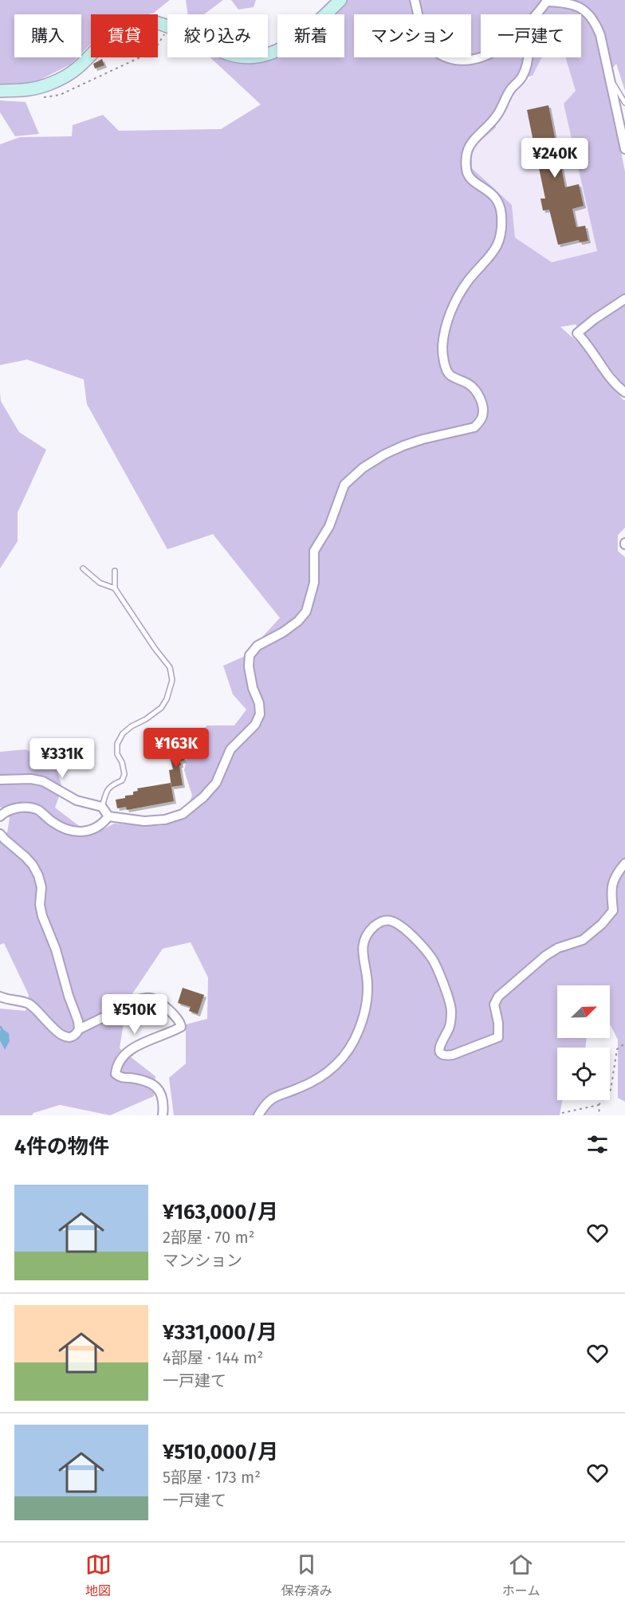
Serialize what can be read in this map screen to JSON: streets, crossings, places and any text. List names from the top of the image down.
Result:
{
  "north": "top right",
  "page": {
    "chip": [
      "購入",
      "賃貸",
      "絞り込み",
      "新着",
      "マンション",
      "一戸建て"
    ],
    "price": [
      "¥240K",
      "¥163K",
      "¥331K",
      "¥510K"
    ],
    "heading": "4件の物件",
    "list": [
      {
        "name": "¥163,000/月",
        "note": "2部屋 · 70 m² · マンション"
      },
      {
        "name": "¥331,000/月",
        "note": "4部屋 · 144 m² · 一戸建て"
      },
      {
        "name": "¥510,000/月",
        "note": "5部屋 · 173 m² · 一戸建て"
      }
    ],
    "tabs": ["地図", "保存済み", "ホーム"]
  }
}
